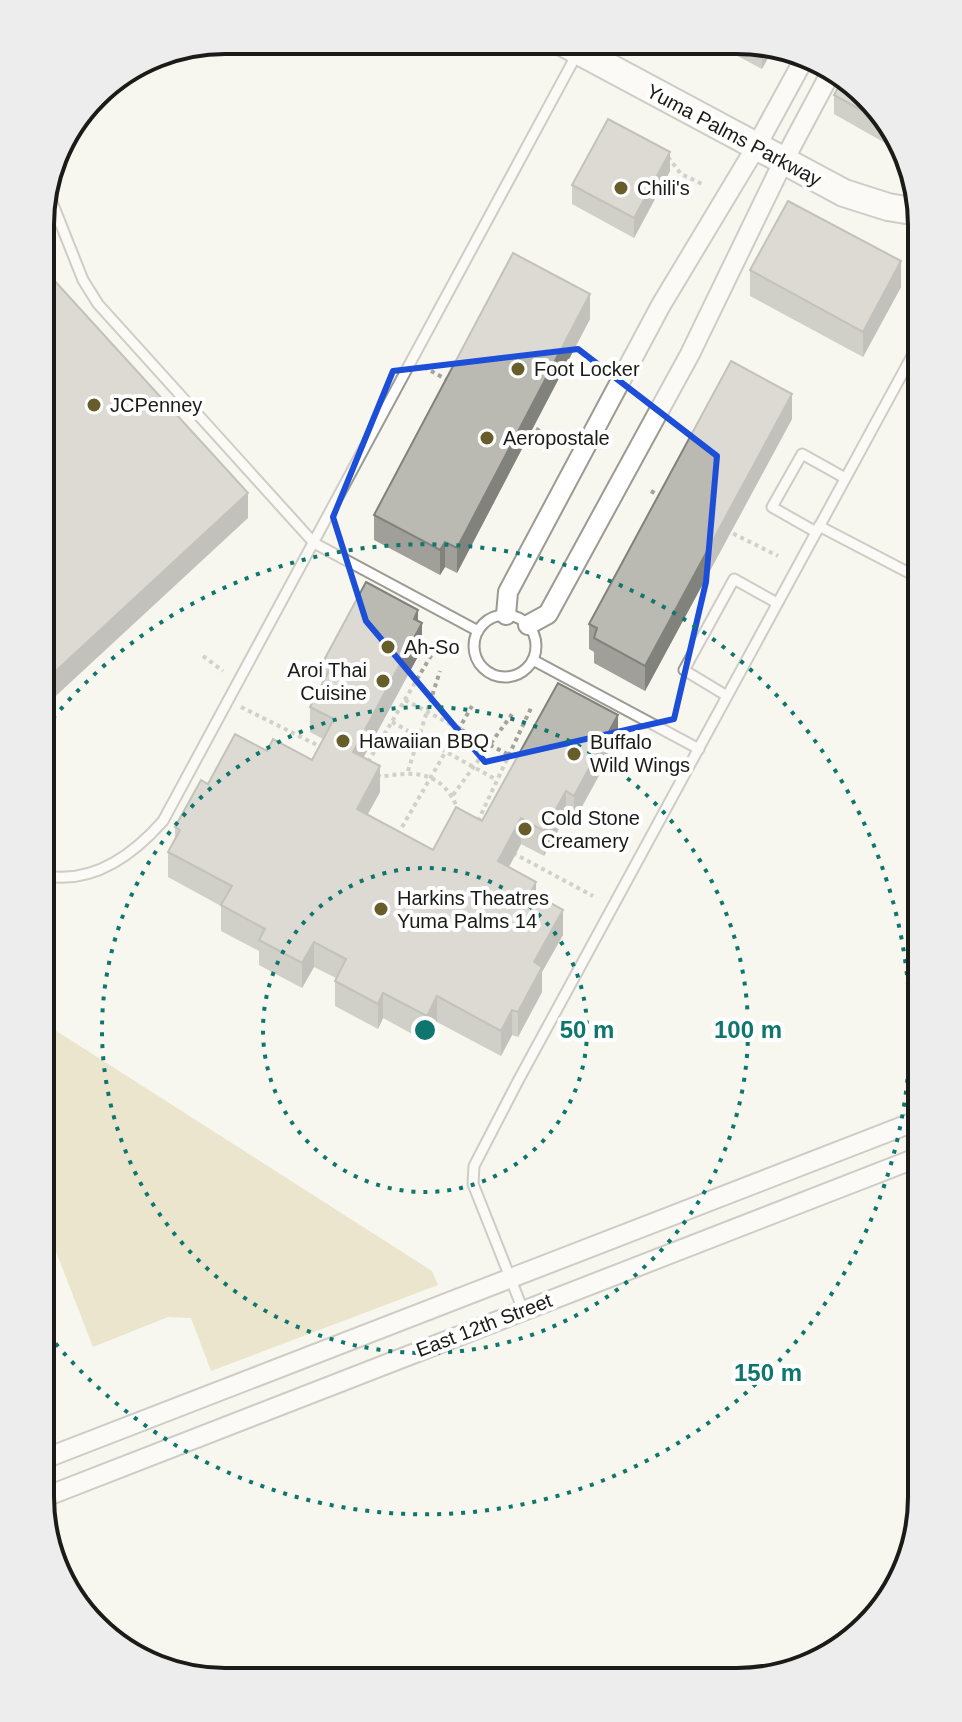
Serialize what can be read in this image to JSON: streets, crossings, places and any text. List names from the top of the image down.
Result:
{
  "streets": {
    "street": ["Yuma Palms Parkway", "East 12th Street"]
  },
  "places": [
    "Chili's",
    "Foot Locker",
    "JCPenney",
    "Aeropostale",
    "Ah-So",
    "Aroi Thai Cuisine",
    "Hawaiian BBQ",
    "Buffalo Wild Wings",
    "Cold Stone Creamery",
    "Harkins Theatres Yuma Palms 14"
  ],
  "rings": ["50 m", "100 m", "150 m"]
}
